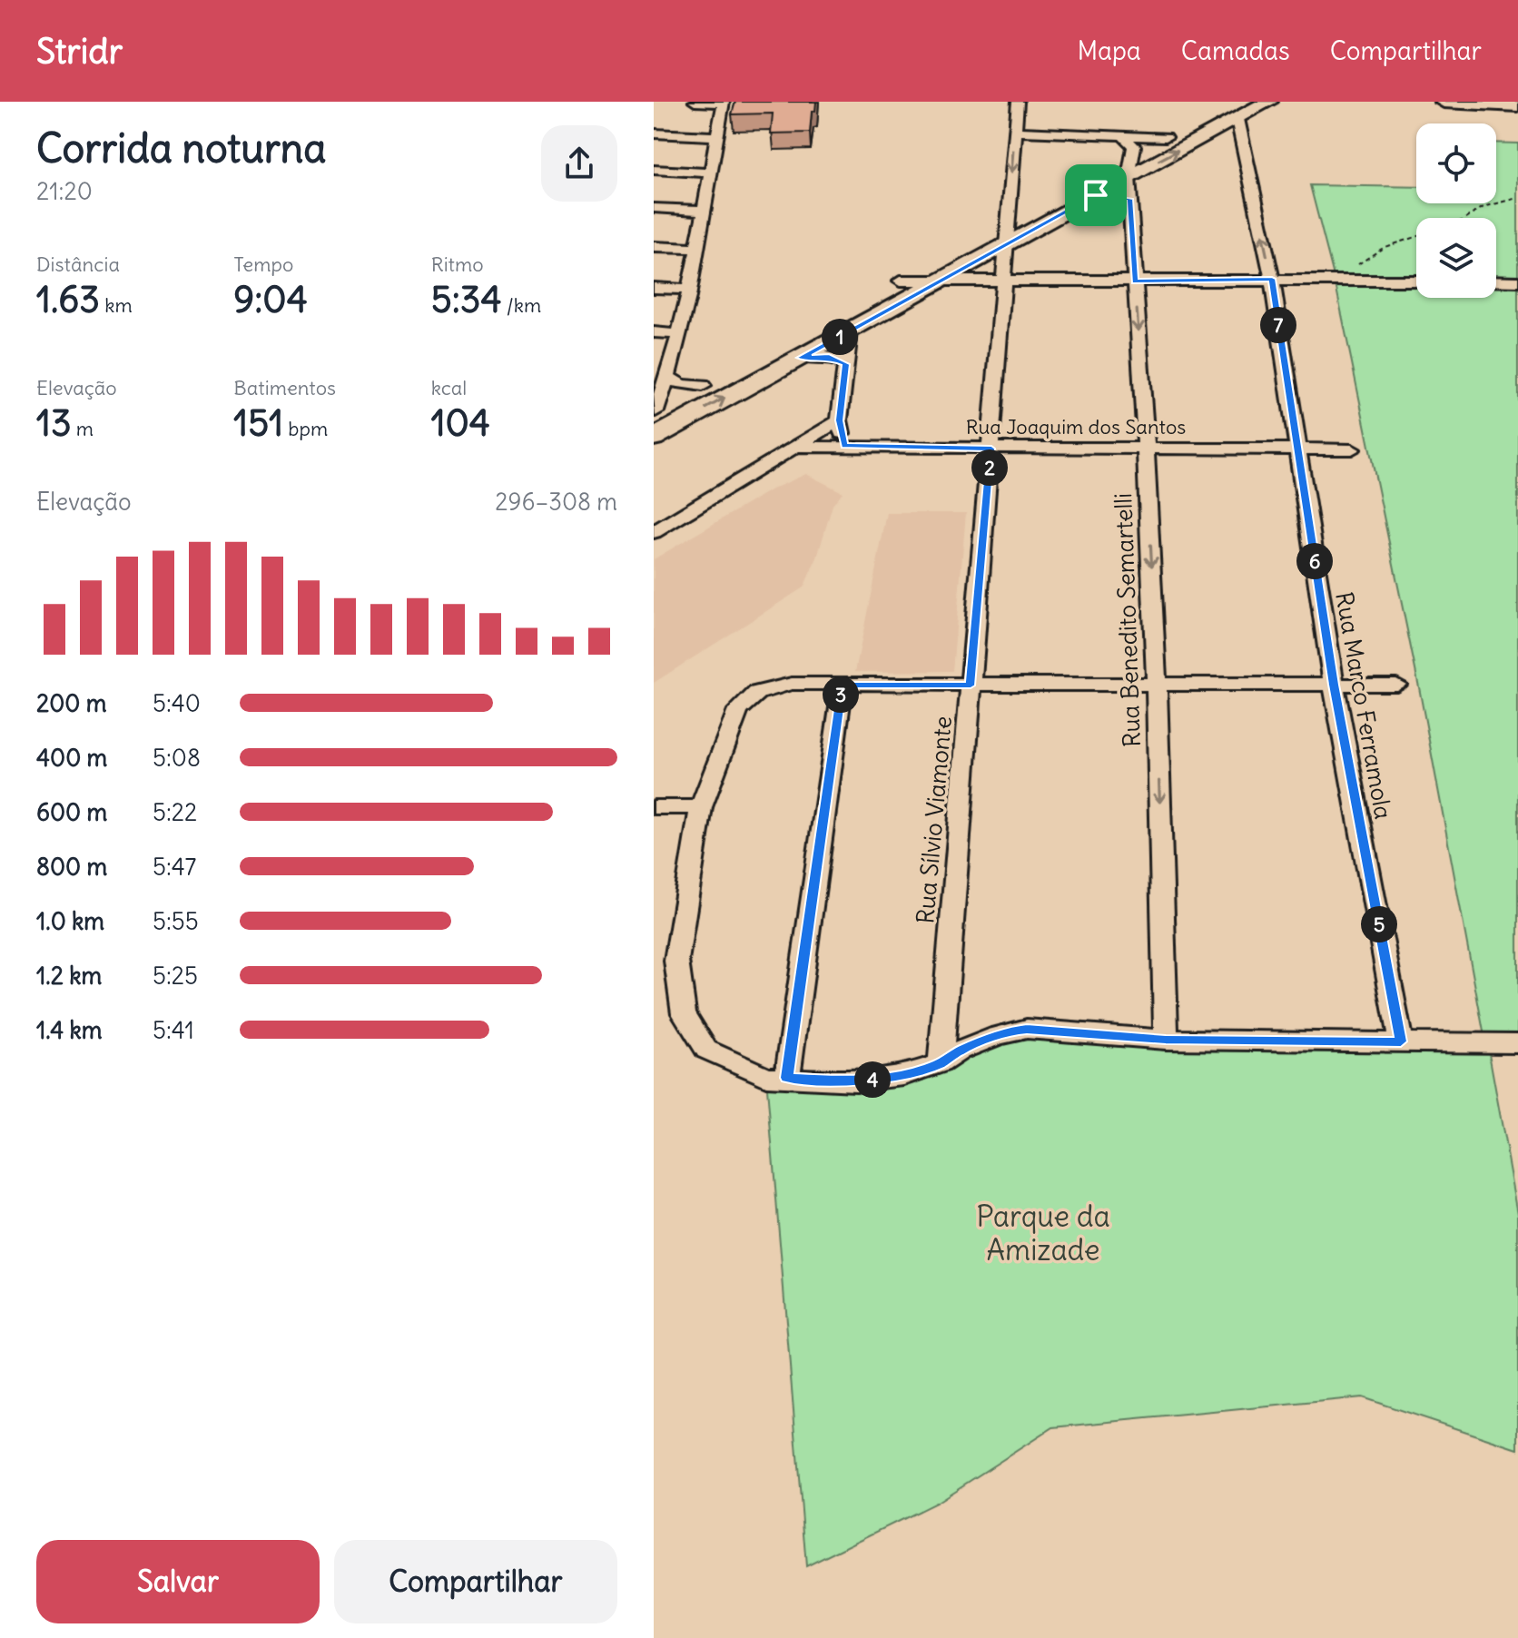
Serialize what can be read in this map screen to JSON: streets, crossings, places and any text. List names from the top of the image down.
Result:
{
  "streets": {
    "street": [
      "Rua Joaquim dos Santos",
      "Rua Benedito Semartelli",
      "Rua Marco Ferramola",
      "Rua Sílvio Viamonte"
    ]
  },
  "crossings": [
    ["Rua Joaquim dos Santos", "Rua Benedito Semartelli"],
    ["Rua Joaquim dos Santos", "Rua Marco Ferramola"],
    ["Rua Joaquim dos Santos", "Rua Sílvio Viamonte"]
  ],
  "one_way": ["Rua Benedito Semartelli"],
  "parks": ["Parque da Amizade"],
  "page": {
    "header": "Stridr",
    "nav": ["Mapa", "Camadas", "Compartilhar"],
    "heading": ["Corrida noturna", "21:20"],
    "stats": [
      ["Distância", "1.63 km"],
      ["Tempo", "9:04"],
      ["Ritmo", "5:34 /km"],
      ["Elevação", "13 m"],
      ["Batimentos", "151 bpm"],
      ["kcal", "104"]
    ],
    "pins": [
      "7",
      "1",
      "2",
      "6",
      "3",
      "5",
      "4"
    ],
    "chart": ["Elevação", "296–308 m"],
    "list": [
      {
        "name": "200 m",
        "note": "5:40"
      },
      {
        "name": "400 m",
        "note": "5:08"
      },
      {
        "name": "600 m",
        "note": "5:22"
      },
      {
        "name": "800 m",
        "note": "5:47"
      },
      {
        "name": "1.0 km",
        "note": "5:55"
      },
      {
        "name": "1.2 km",
        "note": "5:25"
      },
      {
        "name": "1.4 km",
        "note": "5:41"
      }
    ],
    "buttons": ["Salvar", "Compartilhar"]
  }
}
